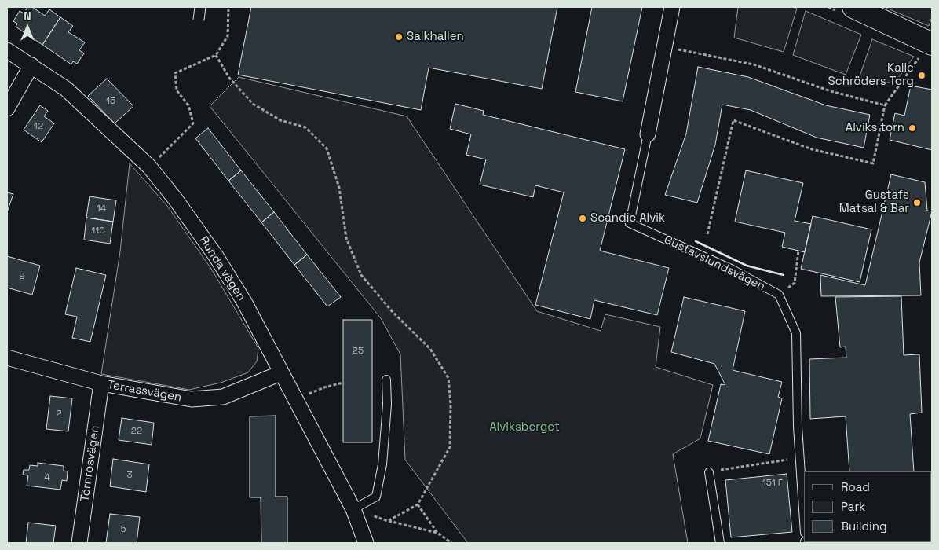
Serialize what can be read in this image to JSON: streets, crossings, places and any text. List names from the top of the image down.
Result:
{
  "streets": {
    "street": [
      "Gustavslundsvägen",
      "Runda vägen",
      "Terrassvägen",
      "Törnrosvägen"
    ]
  },
  "crossings": [
    ["Runda vägen", "Terrassvägen"],
    ["Terrassvägen", "Törnrosvägen"]
  ],
  "parks": ["Alviksberget"],
  "places": [
    "Salkhallen",
    "Kalle Schröders Torg",
    "Alviks torn",
    "Gustafs Matsal & Bar",
    "Scandic Alvik"
  ],
  "house_numbers": [
    "15",
    "12",
    "14",
    "11C",
    "9",
    "25",
    "2",
    "22",
    "3",
    "4",
    "151 F",
    "5"
  ],
  "legend": ["Road", "Park", "Building"],
  "north": "top"
}
